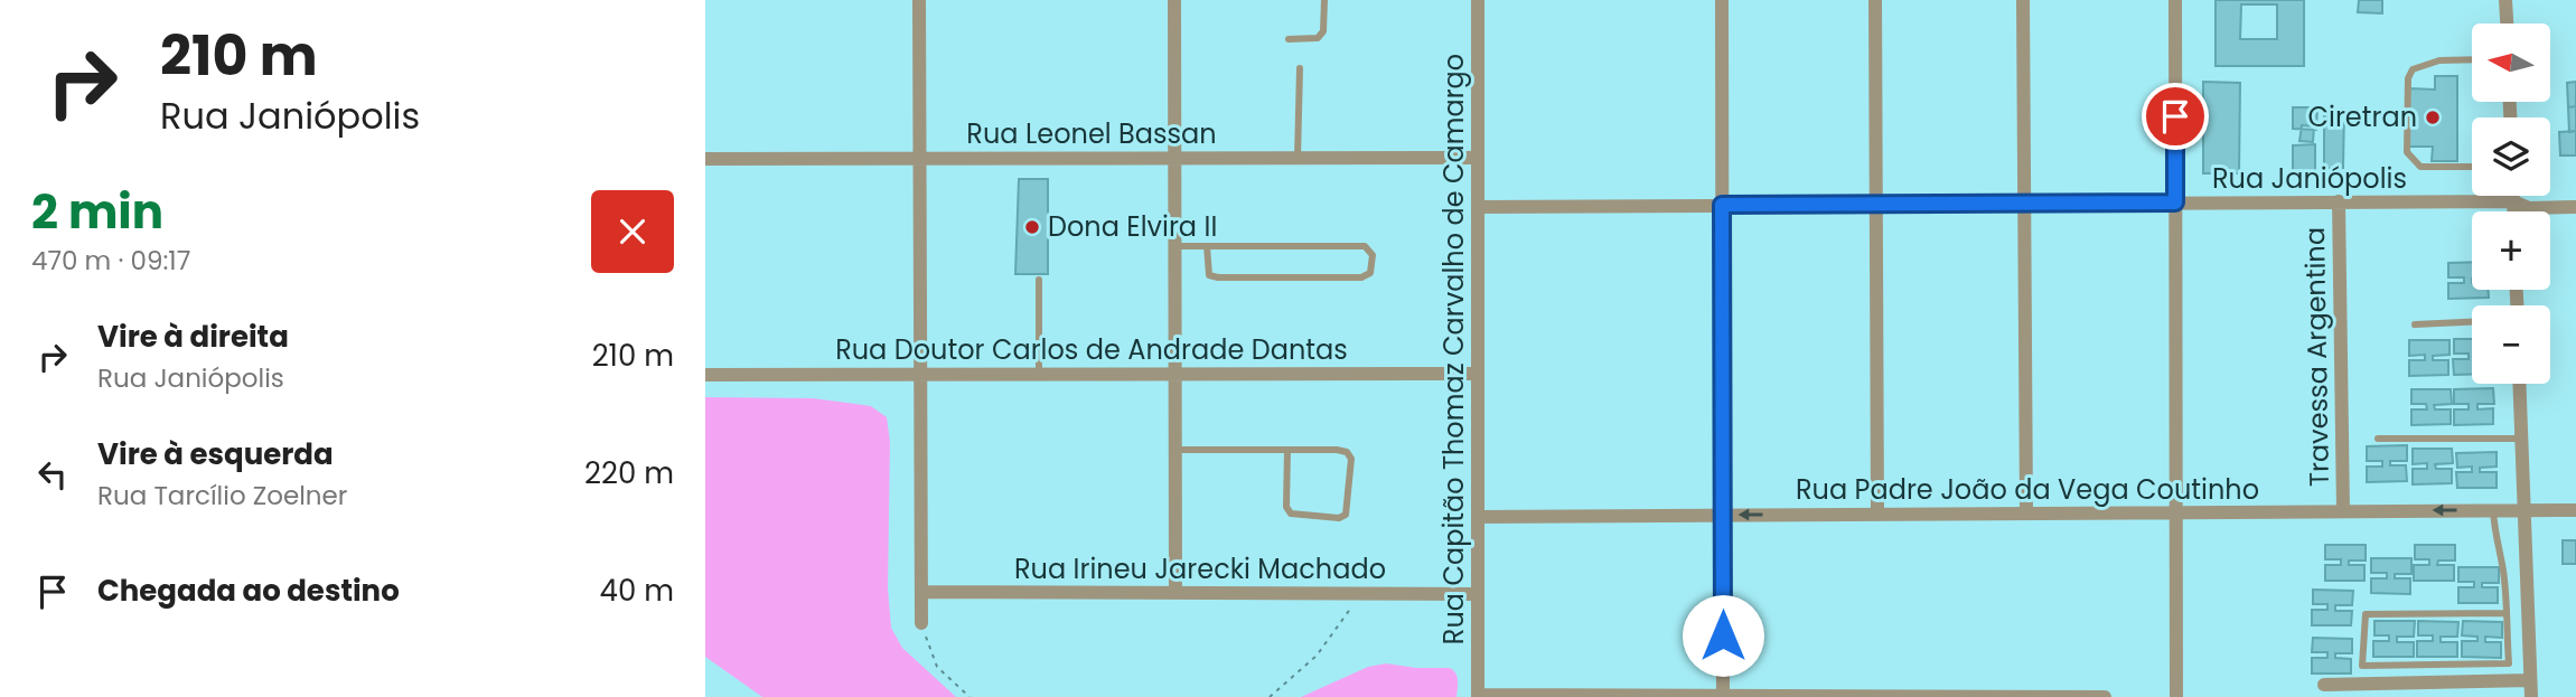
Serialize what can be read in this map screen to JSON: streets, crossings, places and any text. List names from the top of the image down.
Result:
{
  "streets": {
    "street": [
      "Rua Leonel Bassan",
      "Rua Janiópolis",
      "Rua Capitão Thomaz Carvalho de Camargo",
      "Rua Doutor Carlos de Andrade Dantas",
      "Travessa Argentina",
      "Rua Padre João da Vega Coutinho",
      "Rua Irineu Jarecki Machado"
    ]
  },
  "crossings": [
    ["Rua Leonel Bassan", "Rua Capitão Thomaz Carvalho de Camargo"],
    ["Rua Janiópolis", "Rua Capitão Thomaz Carvalho de Camargo"],
    ["Rua Janiópolis", "Travessa Argentina"],
    ["Rua Capitão Thomaz Carvalho de Camargo", "Rua Doutor Carlos de Andrade Dantas"],
    ["Rua Capitão Thomaz Carvalho de Camargo", "Rua Padre João da Vega Coutinho"],
    ["Rua Capitão Thomaz Carvalho de Camargo", "Rua Irineu Jarecki Machado"],
    ["Travessa Argentina", "Rua Padre João da Vega Coutinho"]
  ],
  "places": ["Ciretran", "Dona Elvira II"],
  "north": "left",
  "page": {
    "turn": ["210 m", "Rua Janiópolis"],
    "map_buttons": ["+", "−"],
    "heading": ["2 min", "470 m · 09:17"],
    "list": [
      {
        "name": "Vire à direita",
        "note": "Rua Janiópolis",
        "value": "210 m"
      },
      {
        "name": "Vire à esquerda",
        "note": "Rua Tarcílio Zoelner",
        "value": "220 m"
      },
      {
        "name": "Chegada ao destino",
        "value": "40 m"
      }
    ]
  }
}
